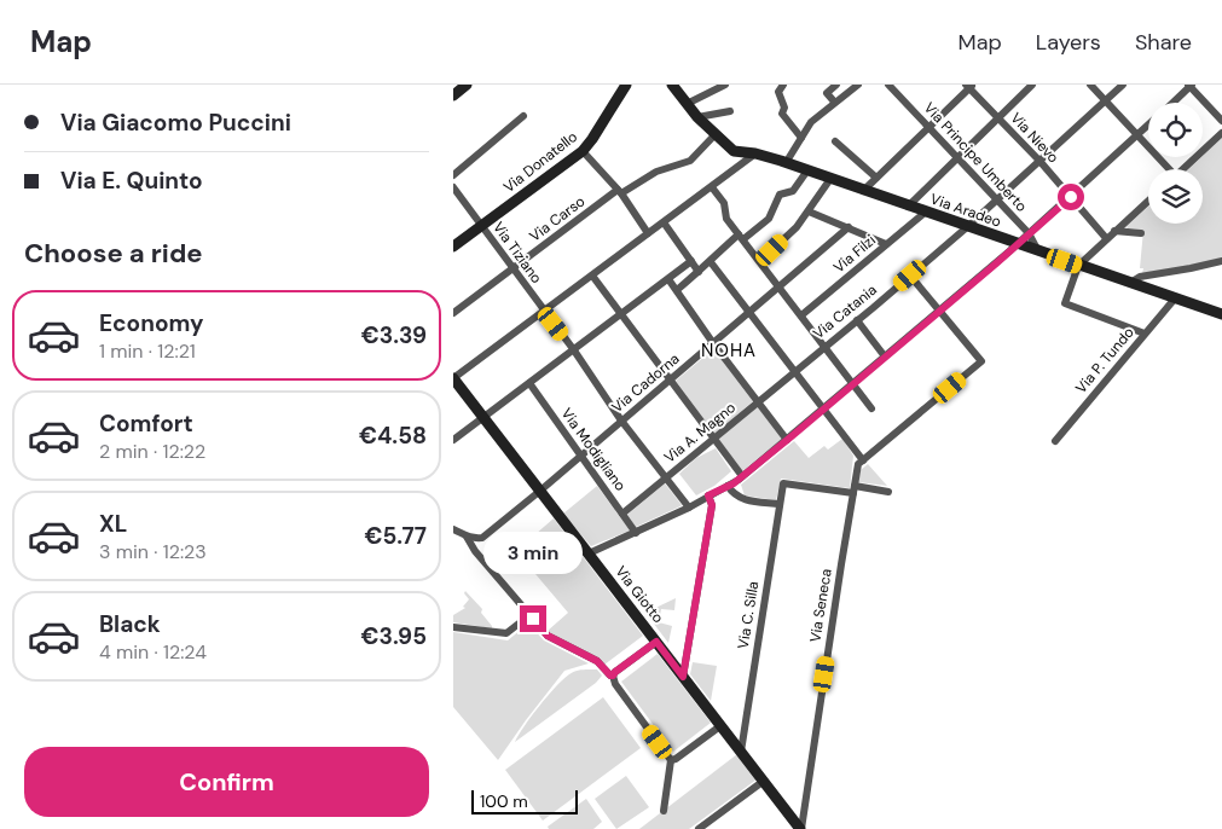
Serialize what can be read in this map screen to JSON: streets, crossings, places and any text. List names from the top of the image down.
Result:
{
  "streets": {
    "street": [
      "Via Nievo",
      "Via Principe Umberto",
      "Via Donatello",
      "Via Aradeo",
      "Via Carso",
      "Via Tiziano",
      "Via Filzi",
      "Via Catania",
      "Via P. Tundo",
      "Via Cadorna",
      "Via A. Magno",
      "Via Modigliano",
      "Via Giotto",
      "Via Seneca",
      "Via C. Silla"
    ]
  },
  "crossings": [
    ["Via Nievo", "Via Catania"],
    ["Via Principe Umberto", "Via Aradeo"],
    ["Via Principe Umberto", "Via Catania"],
    ["Via Donatello", "Via Tiziano"],
    ["Via Aradeo", "Via Carso"],
    ["Via Aradeo", "Via Filzi"],
    ["Via Aradeo", "Via Catania"],
    ["Via Aradeo", "Via P. Tundo"],
    ["Via Carso", "Via Tiziano"],
    ["Via Tiziano", "Via Cadorna"],
    ["Via Tiziano", "Via A. Magno"],
    ["Via Catania", "Via A. Magno"],
    ["Via Cadorna", "Via Modigliano"],
    ["Via Cadorna", "Via Giotto"],
    ["Via A. Magno", "Via Modigliano"],
    ["Via Giotto", "Via Seneca"],
    ["Via Giotto", "Via C. Silla"],
    ["Via Seneca", "Via C. Silla"]
  ],
  "districts": ["NOHA"],
  "scale_bar": "100 m",
  "page": {
    "header": "Map",
    "nav": ["Map", "Layers", "Share"],
    "banner": ["Via Giacomo Puccini", "Via E. Quinto"],
    "heading": "Choose a ride",
    "list": [
      {
        "name": "Economy",
        "note": "1 min · 12:21",
        "value": "€3.39"
      },
      {
        "name": "Comfort",
        "note": "2 min · 12:22",
        "value": "€4.58"
      },
      {
        "name": "XL",
        "note": "3 min · 12:23",
        "value": "€5.77"
      },
      {
        "name": "Black",
        "note": "4 min · 12:24",
        "value": "€3.95"
      }
    ],
    "bubble": "3 min",
    "buttons": "Confirm",
    "scale": "100 m"
  }
}
